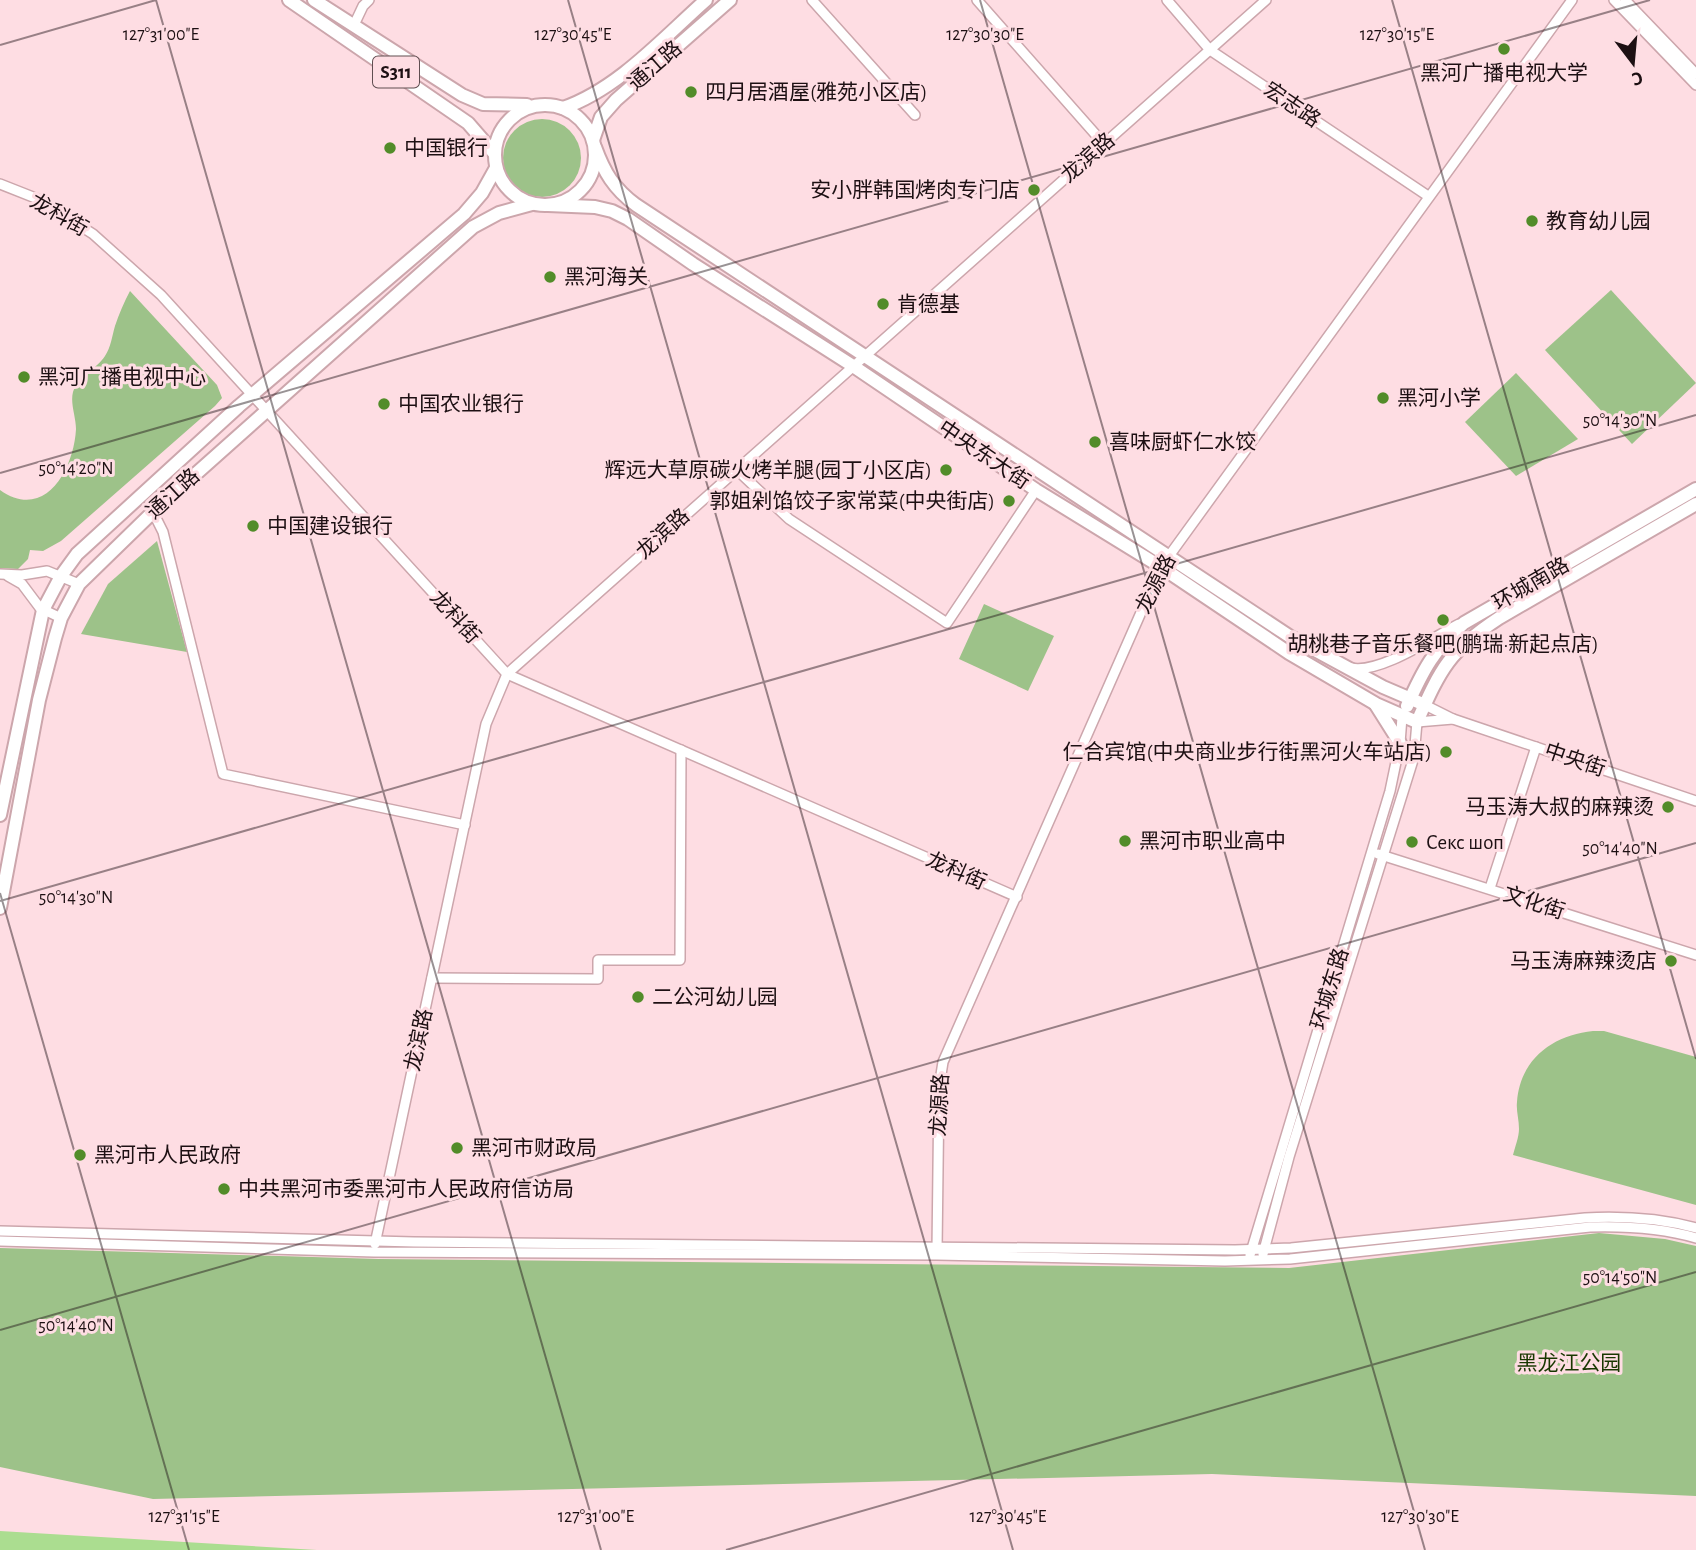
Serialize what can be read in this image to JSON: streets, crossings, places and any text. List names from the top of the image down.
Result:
{
  "streets": {
    "main road": [
      "通江路",
      "S311",
      "中央东大街",
      "环城南路"
    ],
    "street": [
      "宏志路",
      "龙滨路",
      "龙科街",
      "龙源路",
      "中央街",
      "文化街",
      "环城东路"
    ]
  },
  "crossings": [
    ["通江路", "S311"],
    ["通江路", "龙科街"],
    ["通江路", "中央东大街"],
    ["S311", "中央东大街"],
    ["宏志路", "龙滨路"],
    ["宏志路", "龙源路"],
    ["龙滨路", "龙科街"],
    ["龙滨路", "中央东大街"],
    ["龙科街", "龙源路"],
    ["中央东大街", "龙源路"],
    ["中央东大街", "环城南路"],
    ["中央东大街", "中央街"],
    ["中央东大街", "环城东路"],
    ["环城南路", "中央街"],
    ["环城南路", "环城东路"],
    ["文化街", "环城东路"]
  ],
  "parks": ["黑龙江公园"],
  "places": [
    "黑河广播电视大学",
    "四月居酒屋(雅苑小区店)",
    "中国银行",
    "安小胖韩国烤肉专门店",
    "教育幼儿园",
    "黑河海关",
    "肯德基",
    "黑河广播电视中心",
    "黑河小学",
    "中国农业银行",
    "喜味厨虾仁水饺",
    "辉远大草原碳火烤羊腿(园丁小区店)",
    "郭姐剁馅饺子家常菜(中央街店)",
    "中国建设银行",
    "胡桃巷子音乐餐吧(鹏瑞·新起点店)",
    "仁合宾馆(中央商业步行街黑河火车站店)",
    "马玉涛大叔的麻辣烫",
    "黑河市职业高中",
    "Секс шоп",
    "马玉涛麻辣烫店",
    "二公河幼儿园",
    "黑河市财政局",
    "黑河市人民政府",
    "中共黑河市委黑河市人民政府信访局"
  ],
  "north": "bottom",
  "coordinates": [
    "127°31'00\"E",
    "127°30'45\"E",
    "127°30'30\"E",
    "127°30'15\"E",
    "50°14'30\"N",
    "50°14'20\"N",
    "50°14'40\"N",
    "50°14'50\"N",
    "127°31'15\"E"
  ]
}
